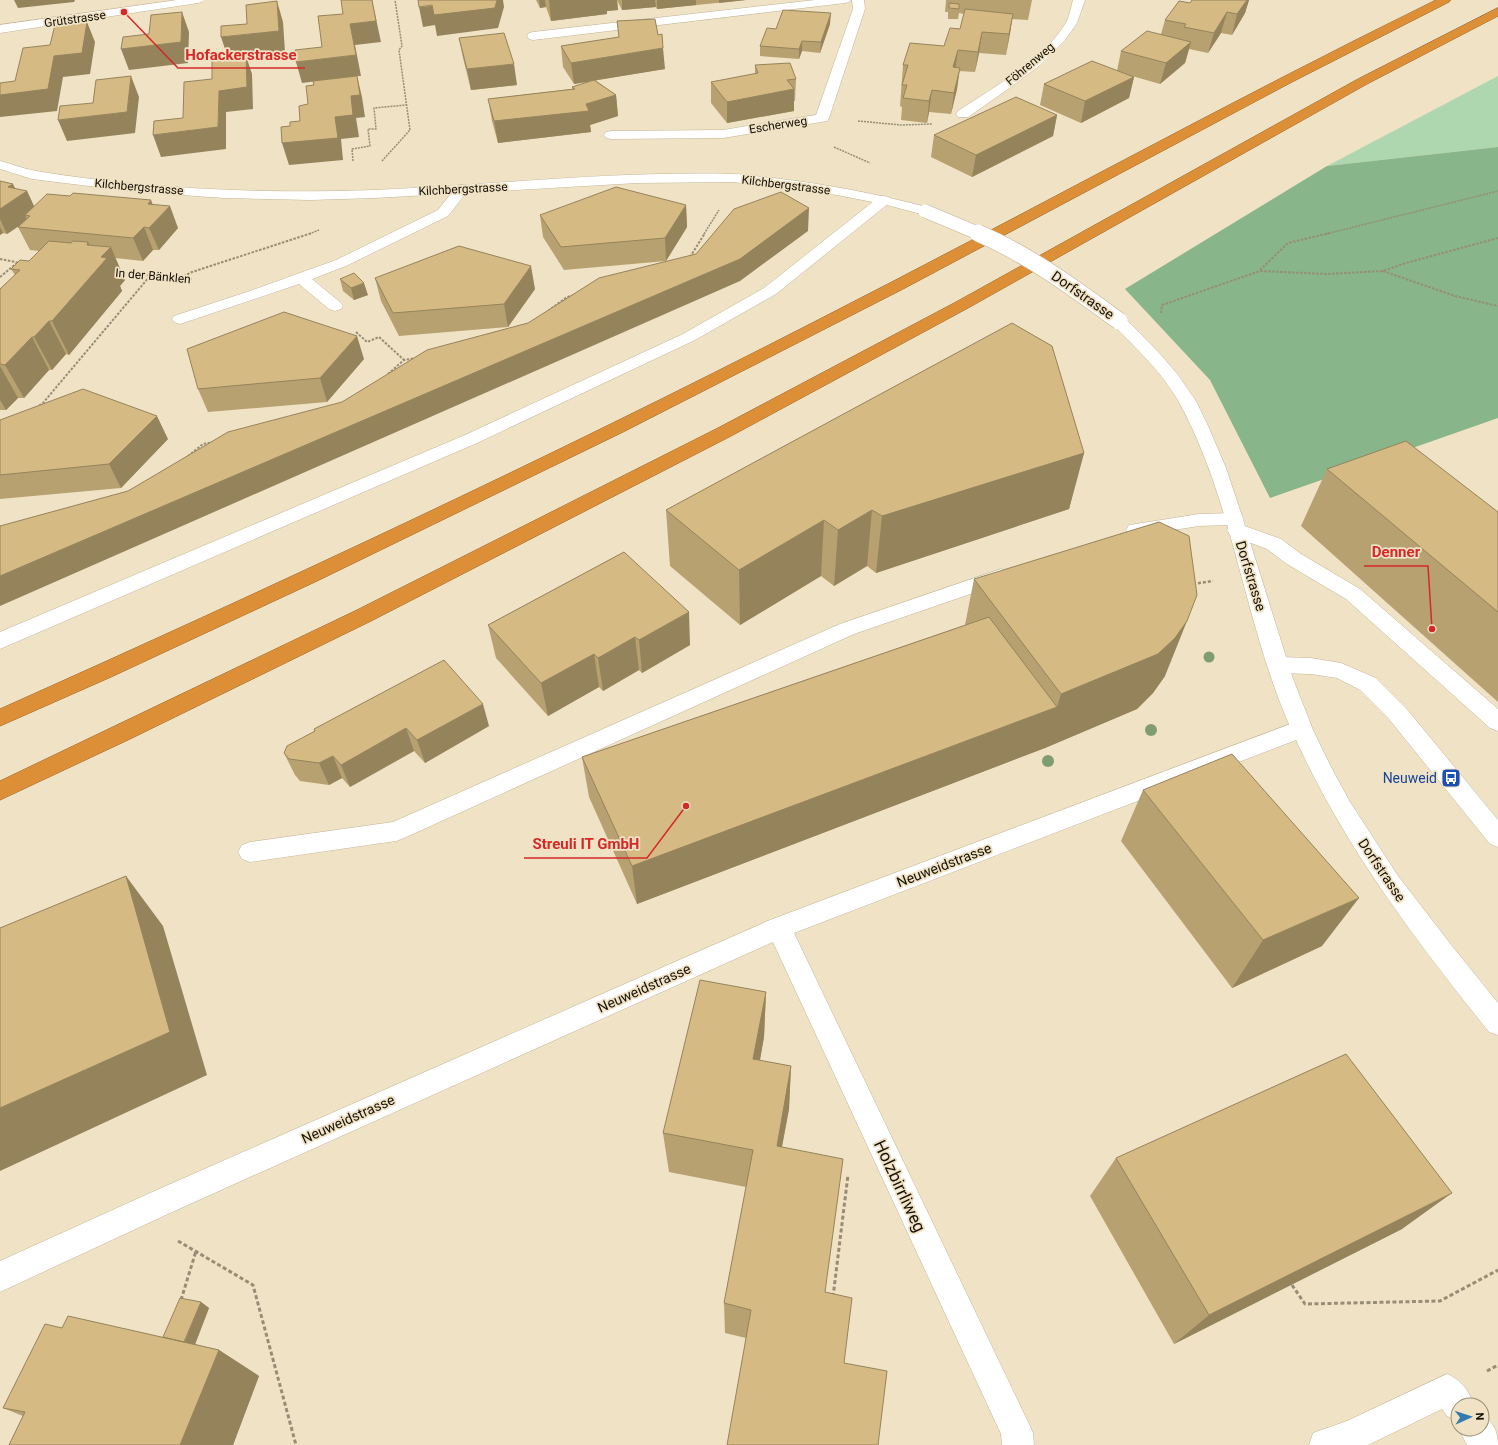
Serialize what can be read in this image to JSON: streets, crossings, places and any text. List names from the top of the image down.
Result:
{
  "streets": {
    "street": [
      "Grütstrasse",
      "Föhrenweg",
      "Escherweg",
      "Kilchbergstrasse",
      "Dorfstrasse",
      "Neuweidstrasse",
      "Holzbirrliweg"
    ],
    "path": ["In der Bänklen"]
  },
  "crossings": [
    ["Kilchbergstrasse", "Dorfstrasse"],
    ["Dorfstrasse", "Neuweidstrasse"],
    ["Neuweidstrasse", "Holzbirrliweg"]
  ],
  "places": {
    "other": ["Hofackerstrasse", "Denner", "Streuli IT GmbH"],
    "bus stop": ["Neuweid"]
  },
  "north": "right"
}
